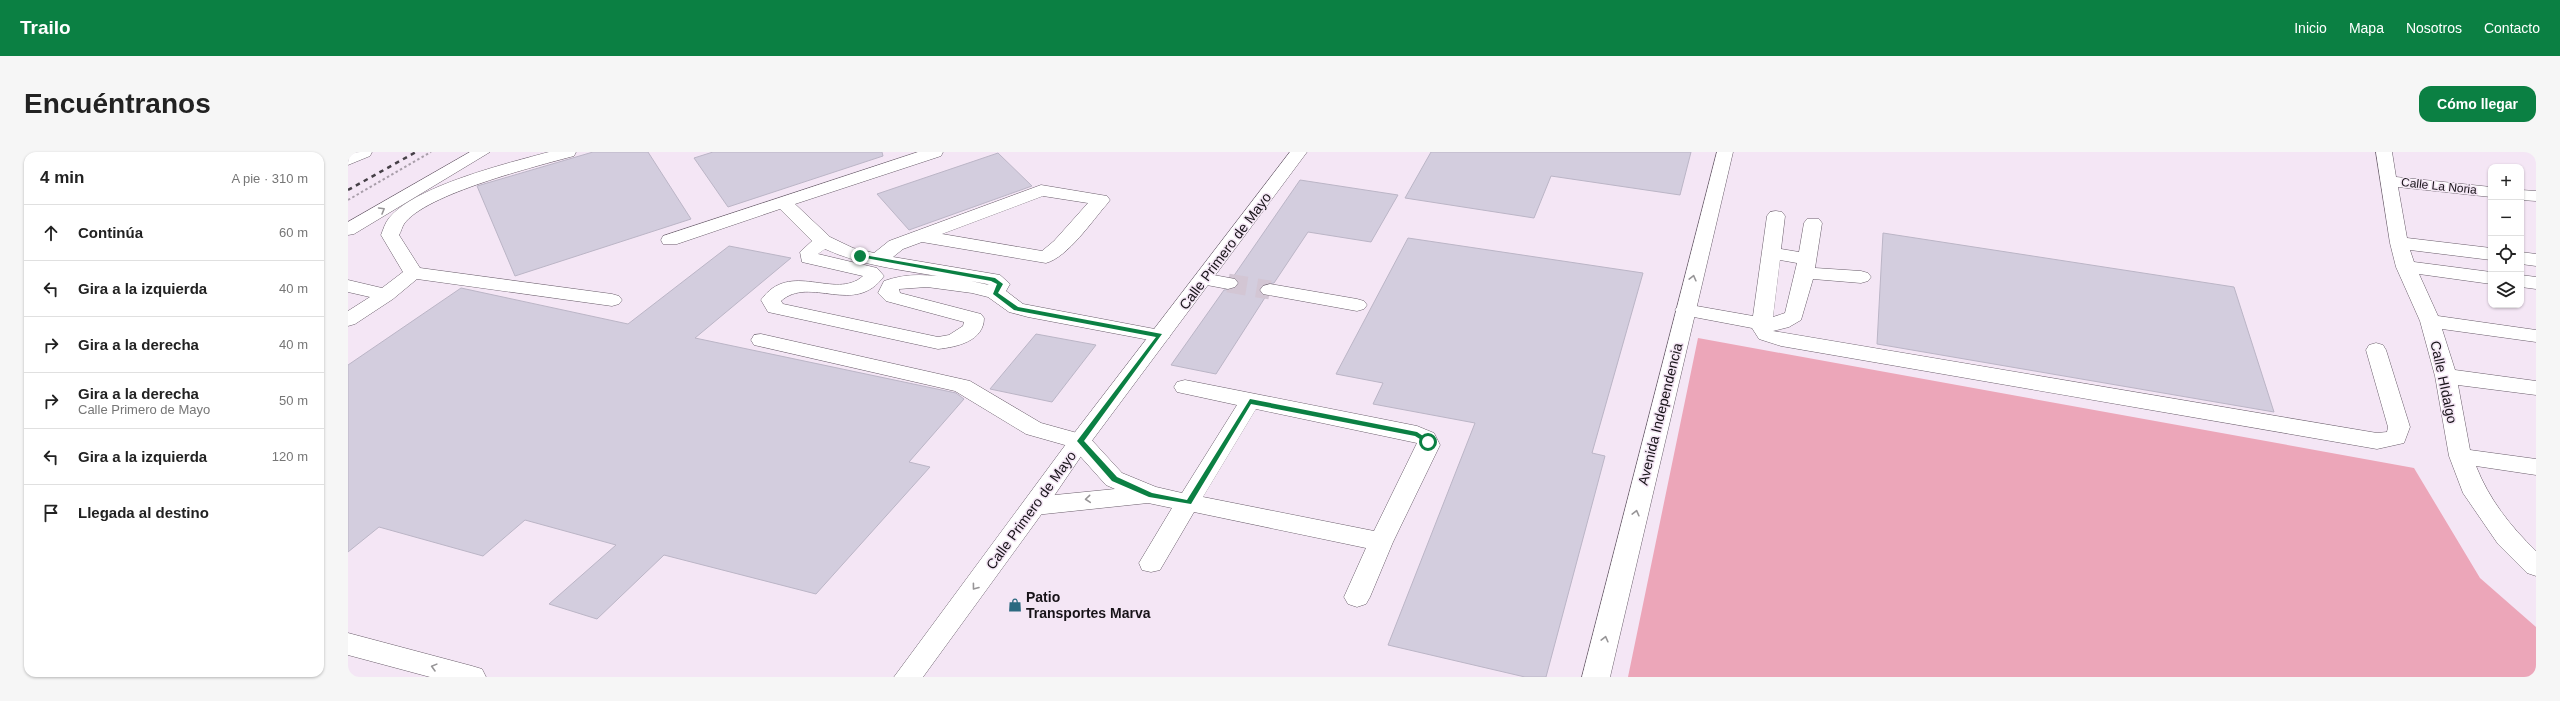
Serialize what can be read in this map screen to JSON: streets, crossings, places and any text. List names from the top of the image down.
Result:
{
  "streets": {
    "main road": [
      "Calle La Noria",
      "Calle Primero de Mayo",
      "Calle HIdalgo",
      "Avenida Independencia"
    ]
  },
  "crossings": [
    ["Calle La Noria", "Calle HIdalgo"]
  ],
  "one_way": ["Avenida Independencia"],
  "places": {
    "shop": ["Patio Transportes Marva"]
  },
  "page": {
    "header": "Trailo",
    "nav": [
      "Inicio",
      "Mapa",
      "Nosotros",
      "Contacto"
    ],
    "buttons": "Cómo llegar",
    "title": "Encuéntranos",
    "heading": ["4 min", "A pie · 310 m"],
    "map_buttons": ["+", "−"],
    "list": [
      ["Continúa", "60 m"],
      ["Gira a la izquierda", "40 m"],
      ["Gira a la derecha", "40 m"],
      ["Gira a la derecha", "Calle Primero de Mayo", "50 m"],
      ["Gira a la izquierda", "120 m"],
      "Llegada al destino"
    ]
  }
}
